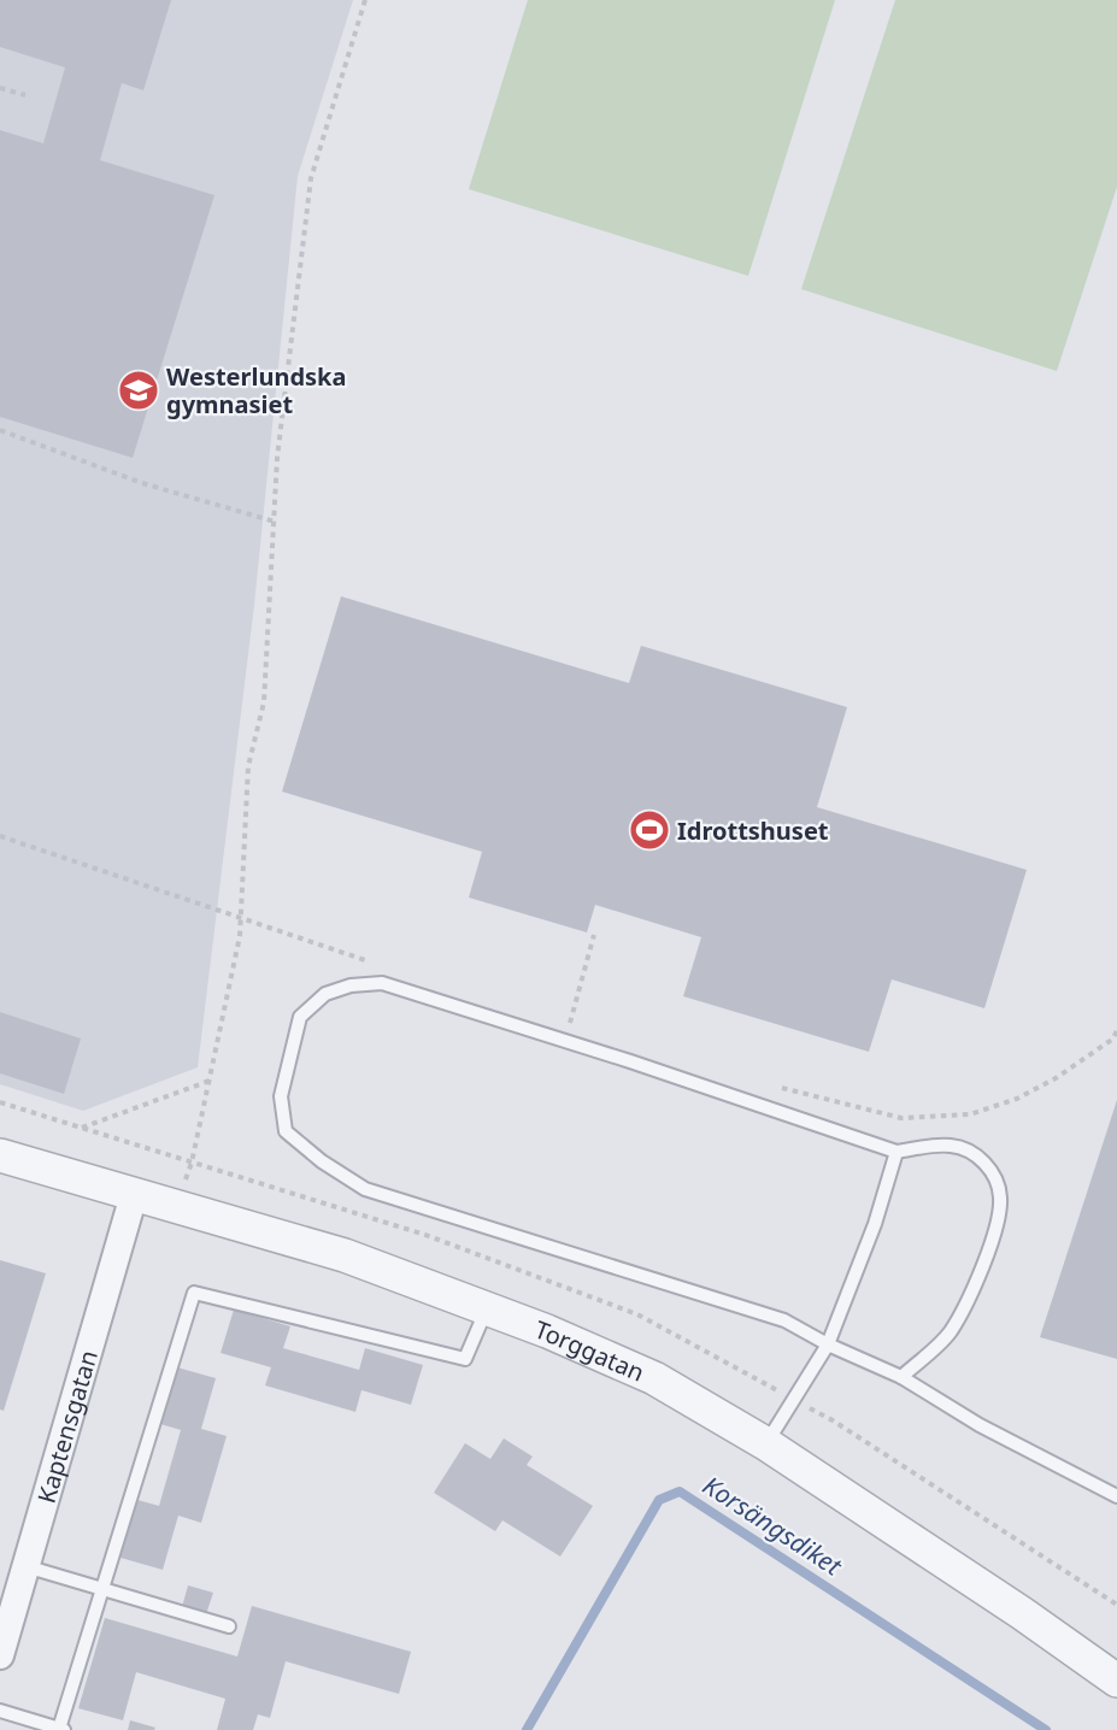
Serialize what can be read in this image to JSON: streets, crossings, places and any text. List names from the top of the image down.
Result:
{
  "streets": {
    "street": ["Torggatan", "Kaptensgatan"]
  },
  "crossings": [
    ["Torggatan", "Kaptensgatan"]
  ],
  "water": ["Korsängsdiket"],
  "places": {
    "school or university": ["Westerlundska gymnasiet"],
    "sports": ["Idrottshuset"]
  }
}
